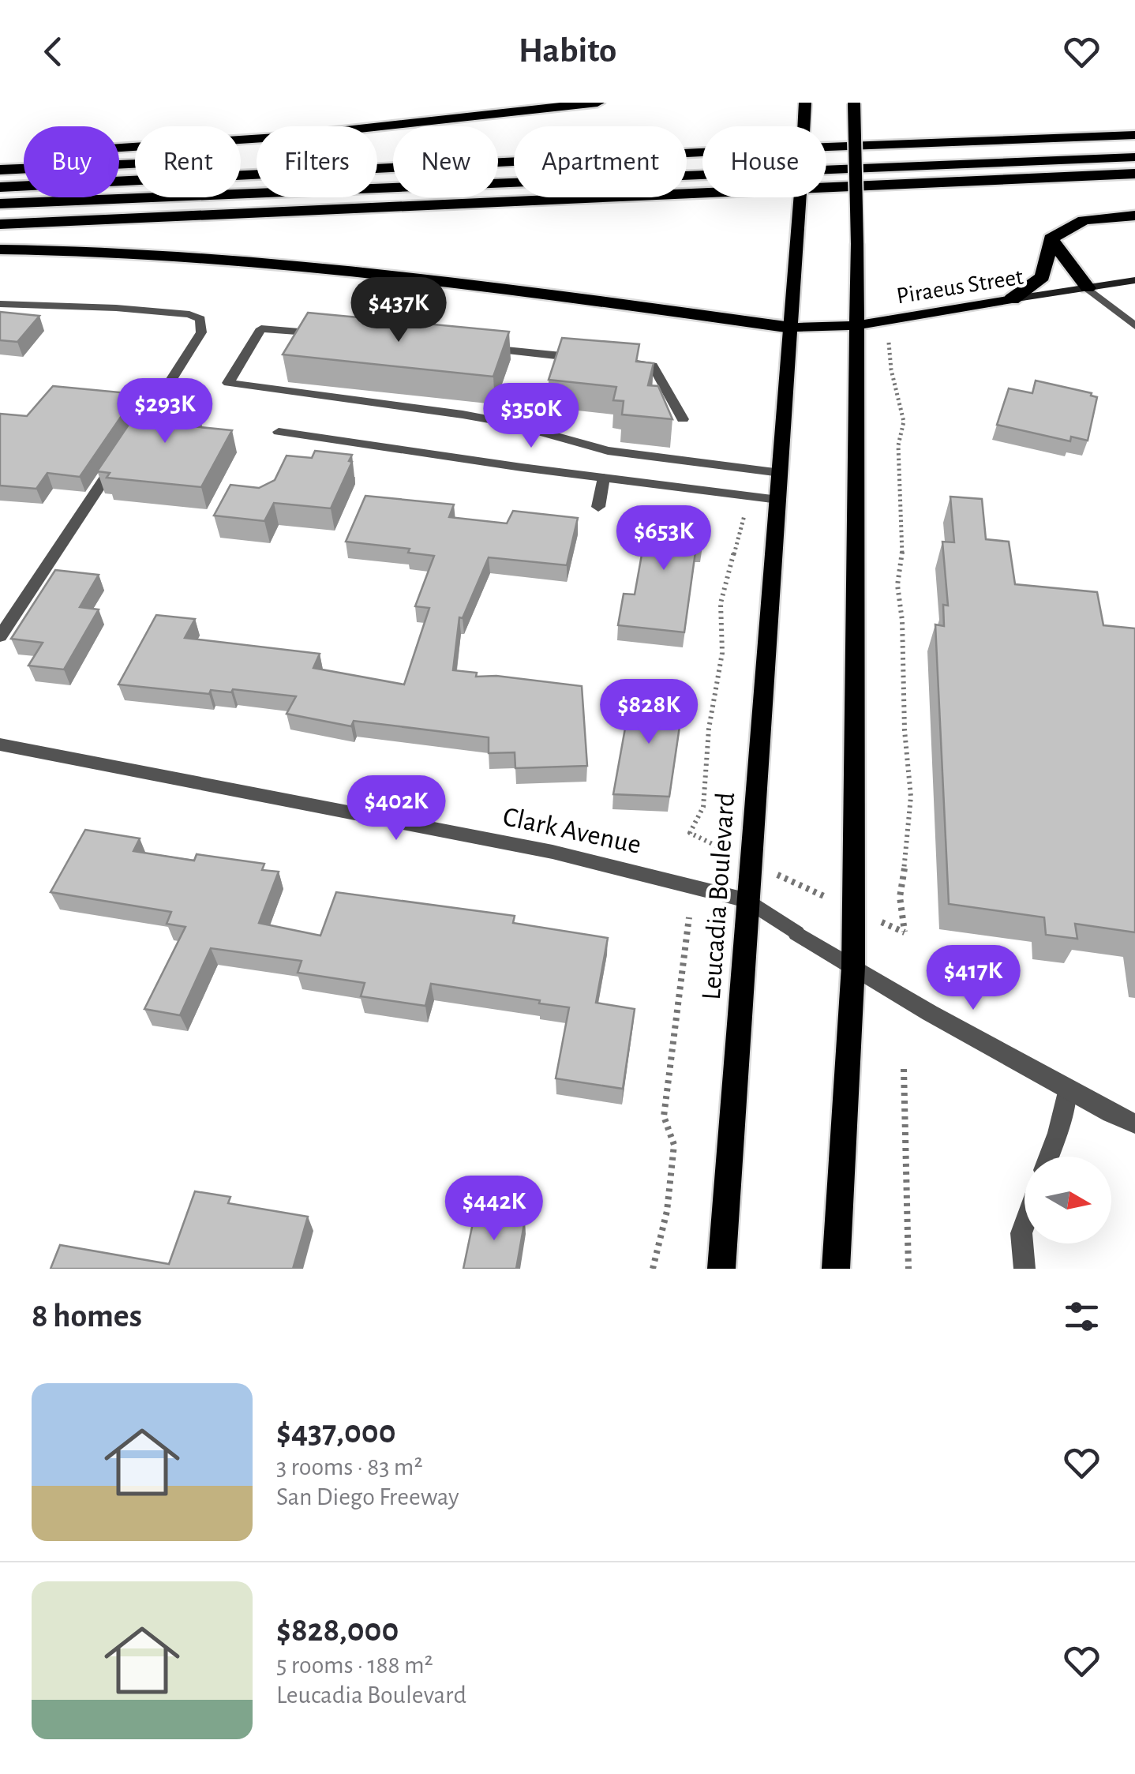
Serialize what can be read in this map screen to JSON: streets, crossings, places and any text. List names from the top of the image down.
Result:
{
  "streets": {
    "main road": ["Piraeus Street", "Leucadia Boulevard"],
    "street": ["Clark Avenue"]
  },
  "crossings": [
    ["Piraeus Street", "Leucadia Boulevard"],
    ["Clark Avenue", "Leucadia Boulevard"]
  ],
  "north": "right",
  "page": {
    "header": "Habito",
    "chip": [
      "Buy",
      "Rent",
      "Filters",
      "New",
      "Apartment",
      "House"
    ],
    "price": [
      "$437K",
      "$293K",
      "$350K",
      "$653K",
      "$828K",
      "$402K",
      "$417K",
      "$442K"
    ],
    "heading": "8 homes",
    "list": [
      {
        "name": "$437,000",
        "note": "3 rooms · 83 m² · San Diego Freeway"
      },
      {
        "name": "$828,000",
        "note": "5 rooms · 188 m² · Leucadia Boulevard"
      }
    ]
  }
}
